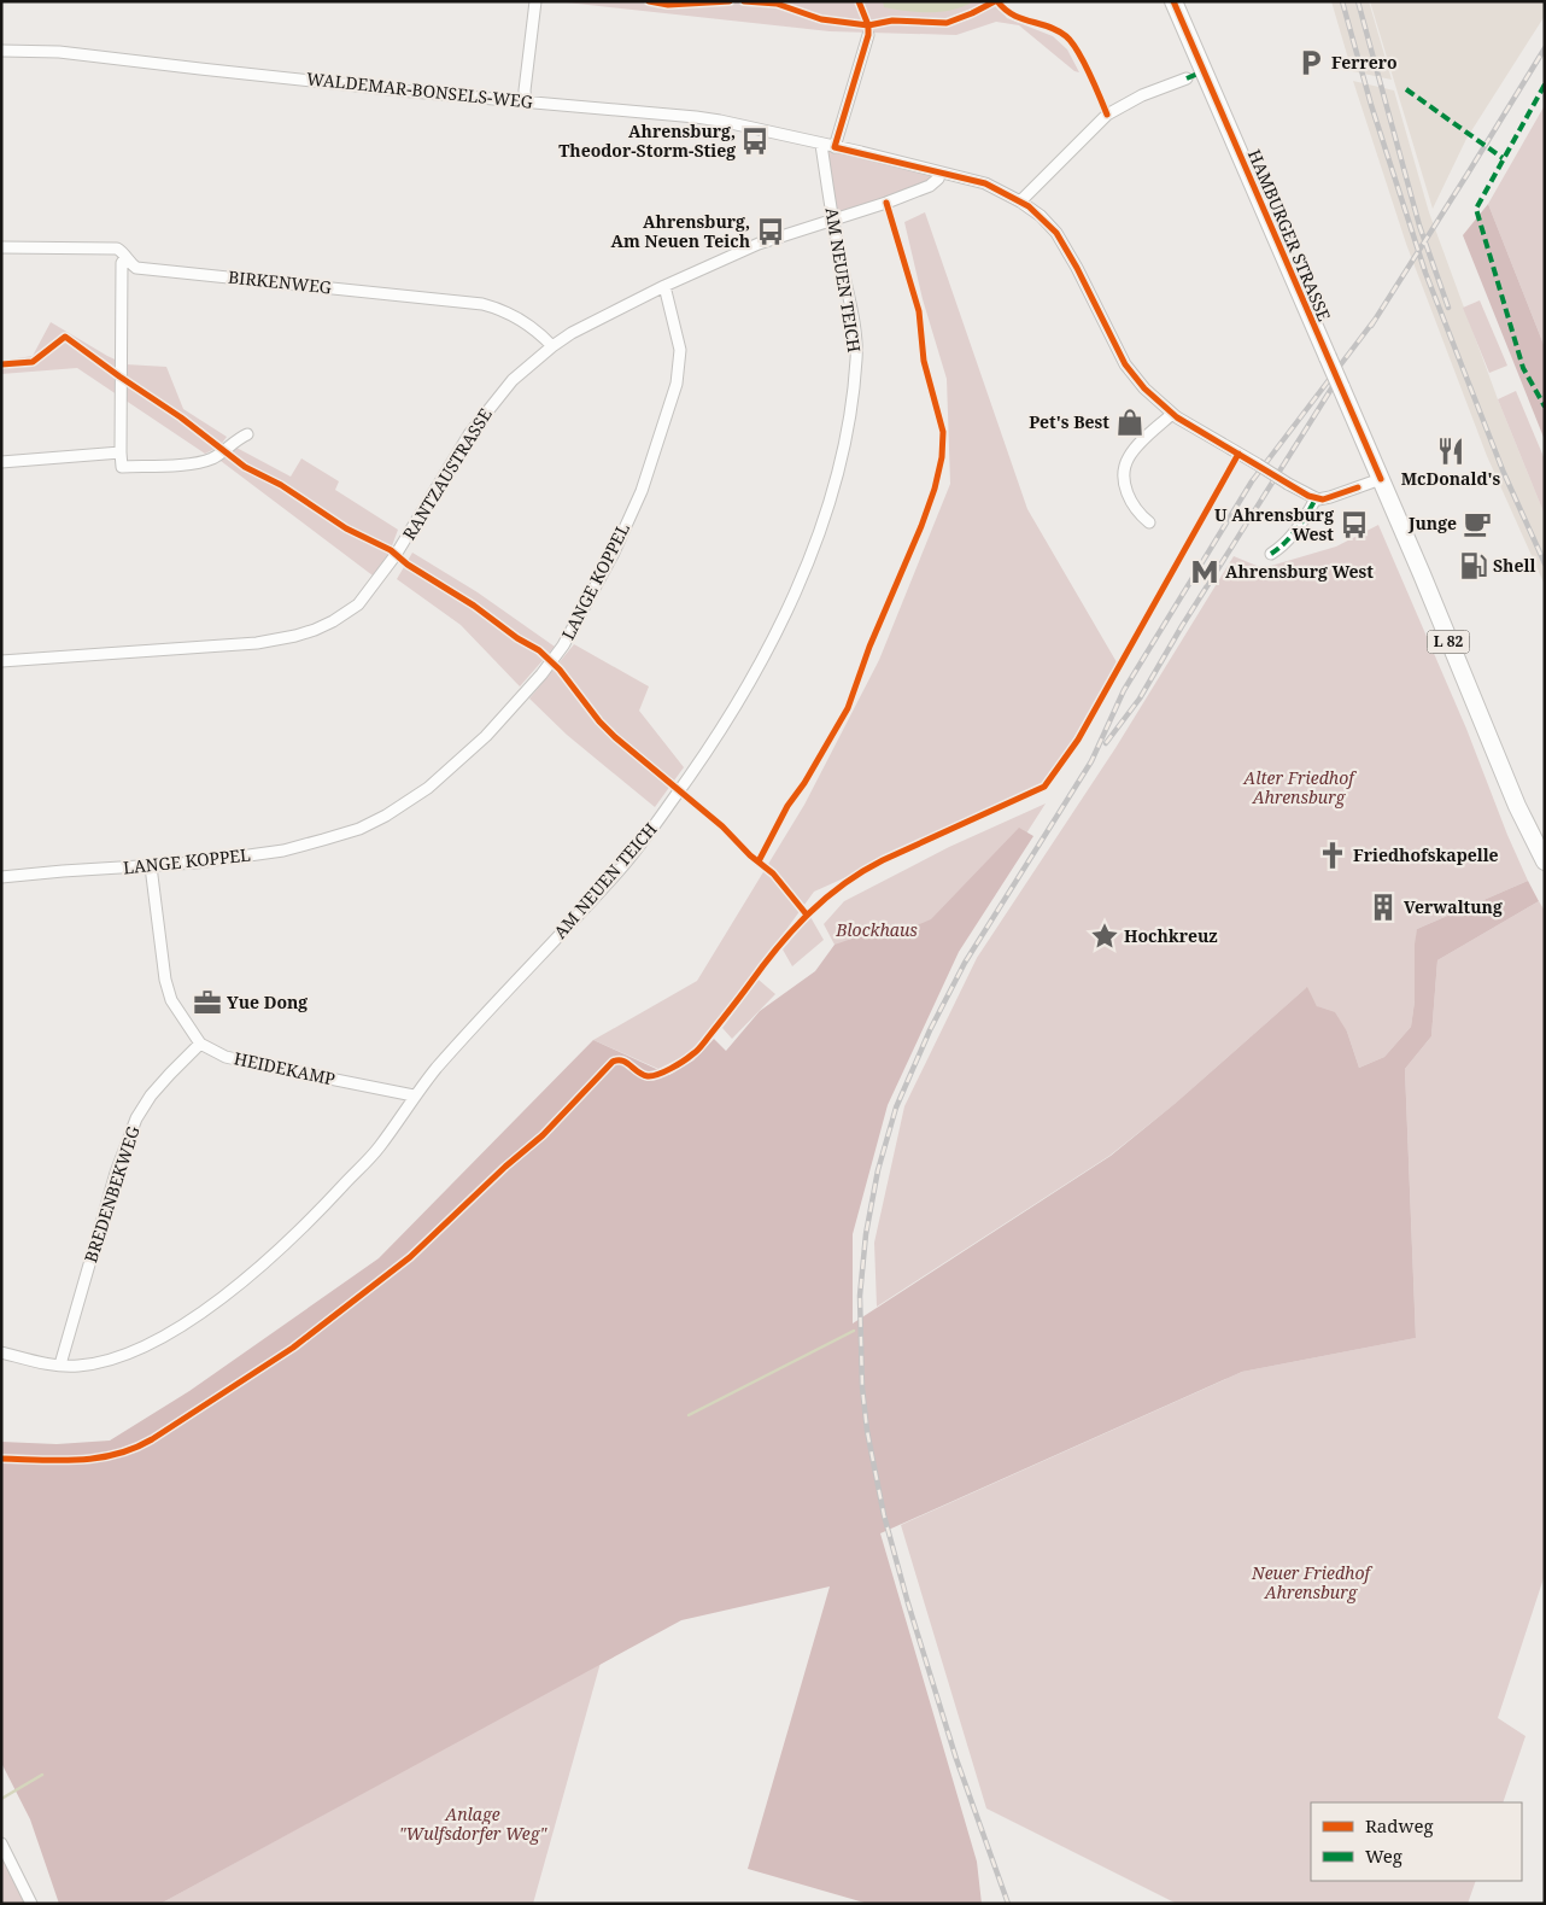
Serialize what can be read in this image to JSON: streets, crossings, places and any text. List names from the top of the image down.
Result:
{
  "streets": {
    "main road": ["HAMBURGER STRASSE", "L 82"],
    "street": [
      "WALDEMAR-BONSELS-WEG",
      "AM NEUEN TEICH",
      "BIRKENWEG",
      "RANTZAUSTRASSE",
      "LANGE KOPPEL",
      "HEIDEKAMP",
      "BREDENBEKWEG"
    ]
  },
  "crossings": [
    ["WALDEMAR-BONSELS-WEG", "AM NEUEN TEICH"],
    ["WALDEMAR-BONSELS-WEG", "RANTZAUSTRASSE"],
    ["AM NEUEN TEICH", "RANTZAUSTRASSE"],
    ["AM NEUEN TEICH", "HEIDEKAMP"],
    ["AM NEUEN TEICH", "BREDENBEKWEG"],
    ["BIRKENWEG", "RANTZAUSTRASSE"],
    ["RANTZAUSTRASSE", "LANGE KOPPEL"],
    ["LANGE KOPPEL", "HEIDEKAMP"],
    ["HEIDEKAMP", "BREDENBEKWEG"]
  ],
  "parks": [
    "Alter Friedhof Ahrensburg",
    "Blockhaus",
    "Neuer Friedhof Ahrensburg",
    "Anlage \"Wulfsdorfer Weg\""
  ],
  "places": {
    "parking": ["Ferrero"],
    "bus stop": ["Ahrensburg, Theodor-Storm-Stieg", "Ahrensburg, Am Neuen Teich", "U Ahrensburg West"],
    "shop": ["Pet's Best"],
    "restaurant": ["McDonald's"],
    "cafe": ["Junge"],
    "fuel station": ["Shell"],
    "metro station": ["Ahrensburg West"],
    "church": ["Friedhofskapelle"],
    "building": ["Verwaltung"],
    "place": ["Hochkreuz"],
    "office": ["Yue Dong"]
  },
  "legend": ["Radweg", "Weg"]
}
